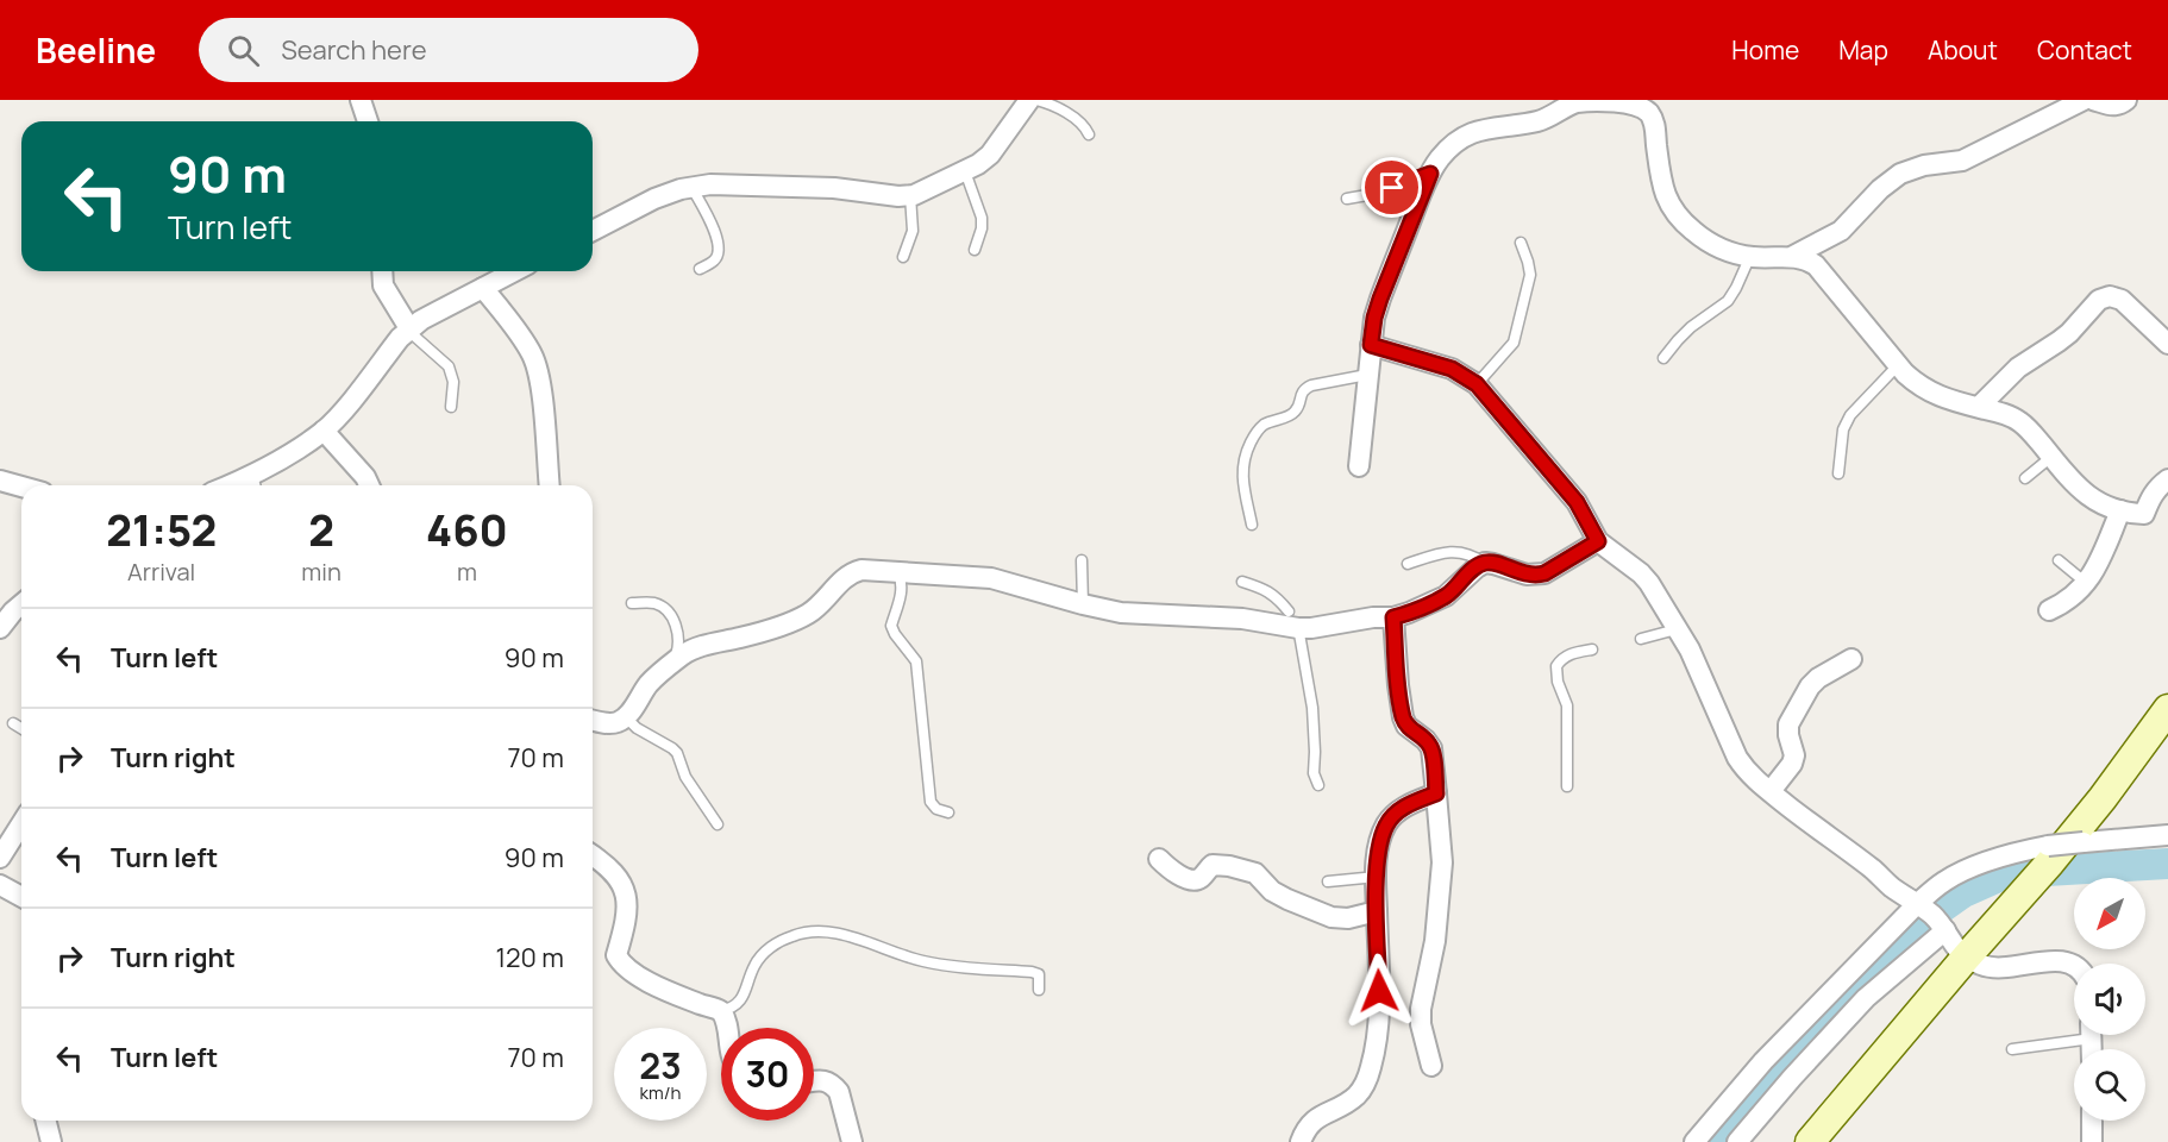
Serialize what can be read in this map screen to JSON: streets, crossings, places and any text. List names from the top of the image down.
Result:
{
  "north": "bottom left",
  "page": {
    "header": "Beeline",
    "search": "Search here",
    "nav": [
      "Home",
      "Map",
      "About",
      "Contact"
    ],
    "turn": ["90 m", "Turn left"],
    "eta": [
      "21:52",
      "Arrival",
      "2",
      "min",
      "460",
      "m"
    ],
    "list": [
      {
        "name": "Turn left",
        "value": "90 m"
      },
      {
        "name": "Turn right",
        "value": "70 m"
      },
      {
        "name": "Turn left",
        "value": "90 m"
      },
      {
        "name": "Turn right",
        "value": "120 m"
      },
      {
        "name": "Turn left",
        "value": "70 m"
      }
    ],
    "speed": "23 km/h",
    "limit": "30"
  }
}
